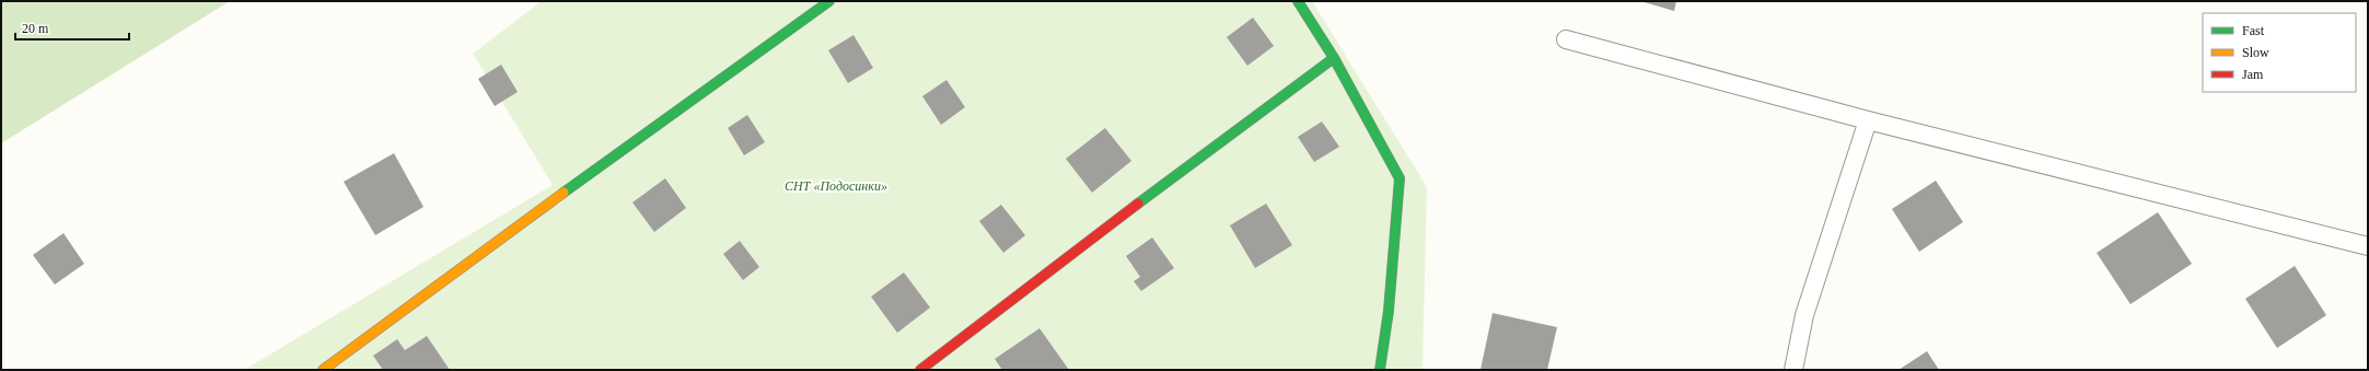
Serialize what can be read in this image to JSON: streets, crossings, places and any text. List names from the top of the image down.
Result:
{
  "parks": ["СНТ «Подосинки»"],
  "legend": ["Fast", "Slow", "Jam"],
  "scale_bar": "20 m"
}
